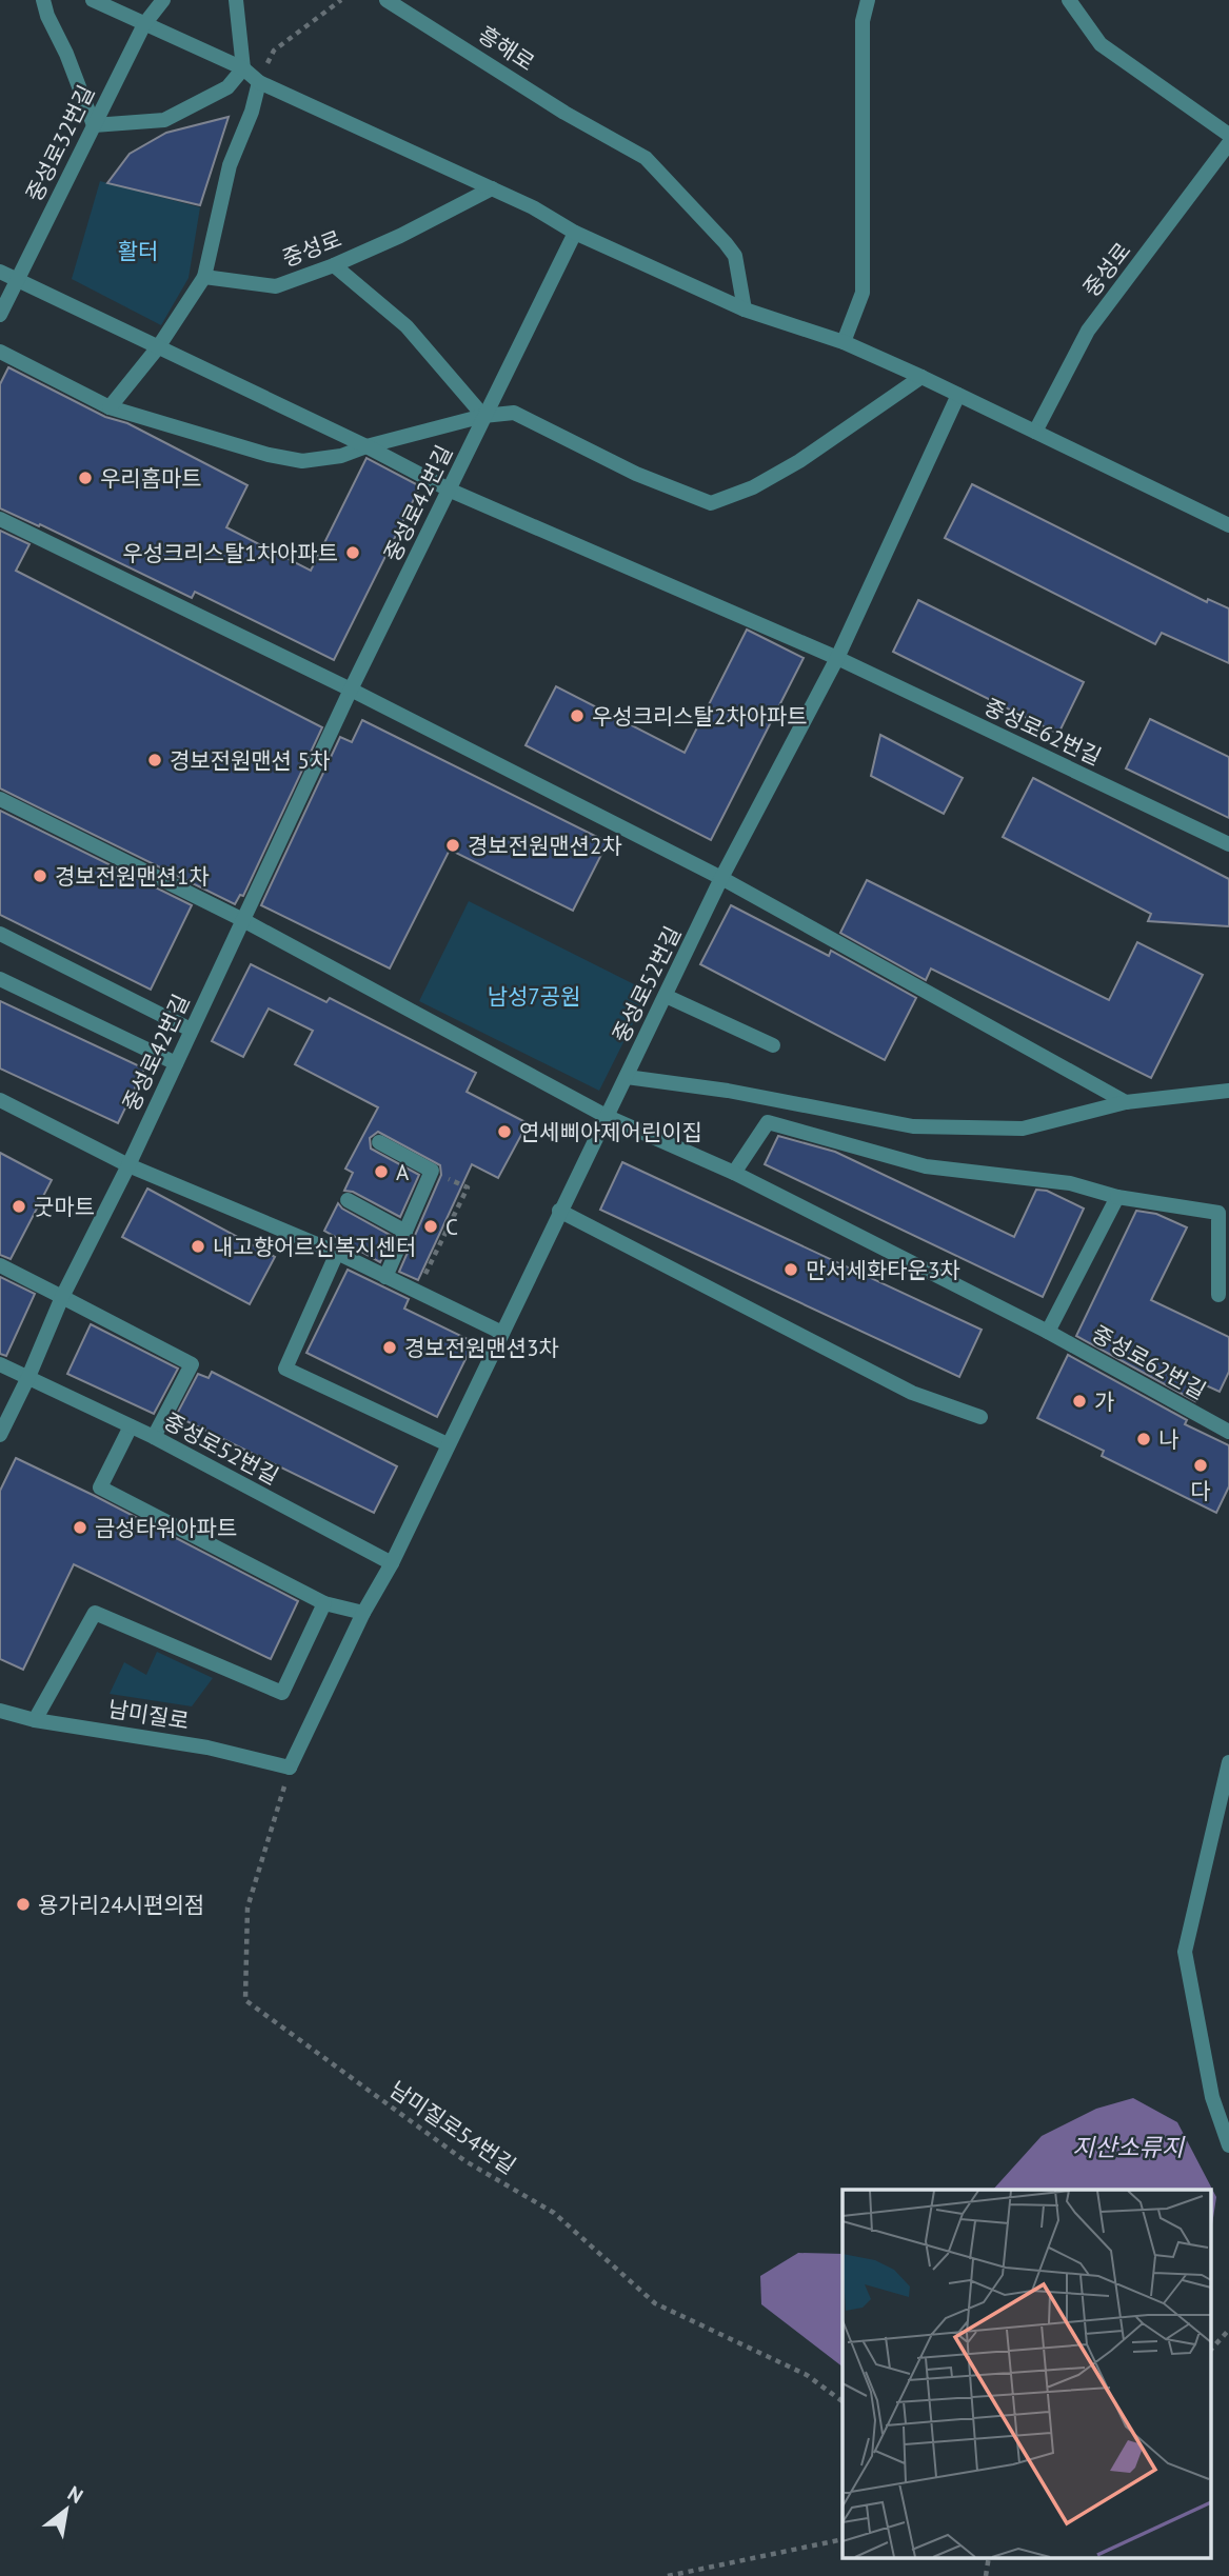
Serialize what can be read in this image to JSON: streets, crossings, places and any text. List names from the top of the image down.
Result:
{
  "streets": {
    "street": [
      "흥해로",
      "중성로32번길",
      "중성로",
      "중성로42번길",
      "중성로62번길",
      "중성로52번길",
      "남미질로"
    ],
    "path": ["남미질로54번길"]
  },
  "crossings": [
    ["중성로42번길", "중성로62번길"],
    ["중성로42번길", "중성로52번길"],
    ["중성로62번길", "중성로52번길"],
    ["중성로52번길", "남미질로"],
    ["중성로52번길", "남미질로54번길"],
    ["남미질로", "남미질로54번길"]
  ],
  "water": ["지산소류지"],
  "parks": ["활터", "남성7공원"],
  "places": [
    "우리홈마트",
    "우성크리스탈1차아파트",
    "우성크리스탈2차아파트",
    "경보전원맨션 5차",
    "경보전원맨션2차",
    "경보전원맨션1차",
    "연세삐아제어린이집",
    "A",
    "굿마트",
    "C",
    "내고향어르신복지센터",
    "만서세화타운3차",
    "경보전원맨션3차",
    "가",
    "나",
    "다",
    "금성타워아파트",
    "용가리24시편의점"
  ],
  "north": "top right"
}
